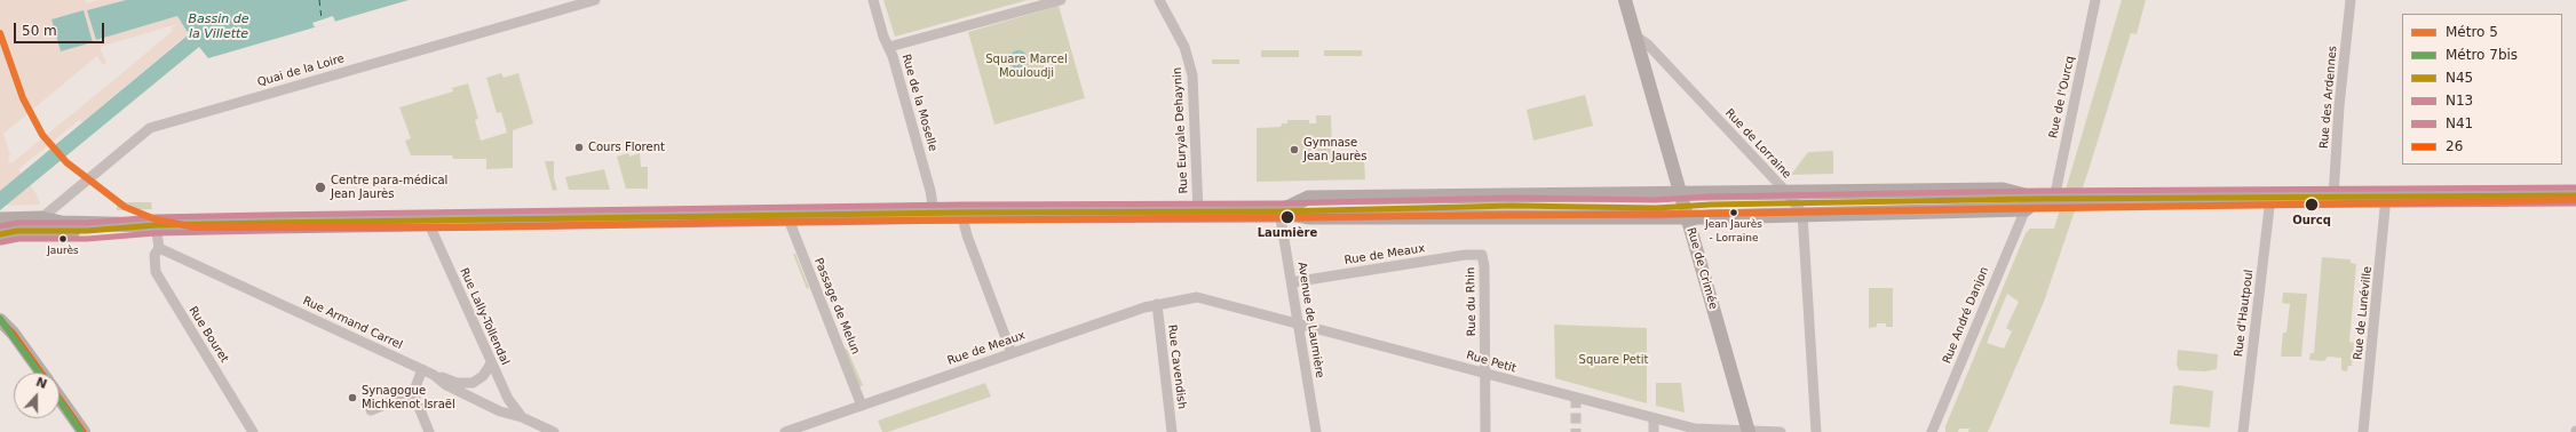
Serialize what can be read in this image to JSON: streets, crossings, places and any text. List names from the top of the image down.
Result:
{
  "streets": {
    "street": [
      "Quai de la Loire",
      "Rue de l'Ourcq",
      "Rue des Ardennes",
      "Rue de la Moselle",
      "Rue Euryale Dehaynin",
      "Rue de Lorraine",
      "Rue de Meaux",
      "Rue de Crimée",
      "Rue du Rhin",
      "Passage de Melun",
      "Rue d'Hautpoul",
      "Rue de Lunéville",
      "Rue André Danjon",
      "Rue Lally-Tollendal",
      "Avenue de Laumière",
      "Rue Armand Carrel",
      "Rue Bouret",
      "Rue Petit",
      "Rue Cavendish"
    ]
  },
  "crossings": [
    ["Rue de Lorraine", "Rue de Crimée"],
    ["Rue de Meaux", "Rue du Rhin"],
    ["Rue de Meaux", "Passage de Melun"],
    ["Rue de Meaux", "Avenue de Laumière"],
    ["Rue de Meaux", "Rue Petit"],
    ["Rue de Meaux", "Rue Cavendish"],
    ["Rue de Crimée", "Rue Petit"],
    ["Rue du Rhin", "Rue Petit"],
    ["Rue Lally-Tollendal", "Rue Armand Carrel"],
    ["Avenue de Laumière", "Rue Petit"],
    ["Rue Armand Carrel", "Rue Bouret"]
  ],
  "water": ["Bassin de la Villette"],
  "parks": ["Square Marcel Mouloudji", "Square Petit"],
  "places": [
    "Cours Florent",
    "Gymnase Jean Jaurès",
    "Centre para-médical Jean Jaurès",
    "Ourcq",
    "Jean Jaurès - Lorraine",
    "Laumière",
    "Jaurès",
    "Synagogue Michkenot Israël"
  ],
  "lines": [
    "metro line 5",
    "transit line N41",
    "transit line N45",
    "transit line N13",
    "metro line 7bis",
    "transit line 26"
  ],
  "legend": [
    "Métro 5",
    "Métro 7bis",
    "N45",
    "N13",
    "N41",
    "26"
  ],
  "scale_bar": "50 m",
  "north": "top"
}
